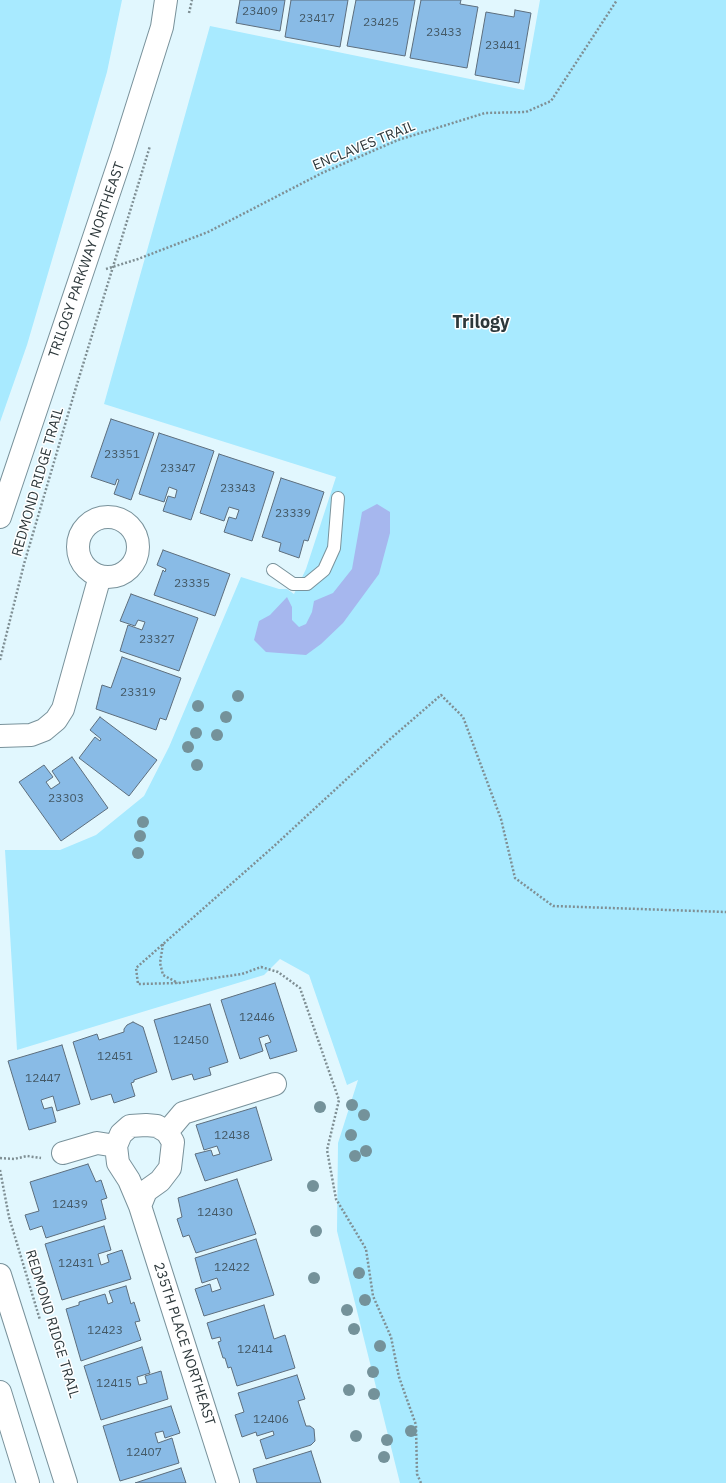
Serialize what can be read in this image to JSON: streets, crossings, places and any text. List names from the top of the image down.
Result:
{
  "streets": {
    "street": ["TRILOGY PARKWAY NORTHEAST", "235TH PLACE NORTHEAST"],
    "path": ["ENCLAVES TRAIL", "REDMOND RIDGE TRAIL"]
  },
  "crossings": [
    ["ENCLAVES TRAIL", "TRILOGY PARKWAY NORTHEAST"]
  ],
  "districts": ["Trilogy"],
  "house_numbers": [
    "23409",
    "23417",
    "23425",
    "23433",
    "23441",
    "23351",
    "23347",
    "23343",
    "23339",
    "23335",
    "23327",
    "23319",
    "23303",
    "12446",
    "12450",
    "12451",
    "12447",
    "12438",
    "12439",
    "12430",
    "12431",
    "12422",
    "12423",
    "12414",
    "12415",
    "12406",
    "12407"
  ]
}
